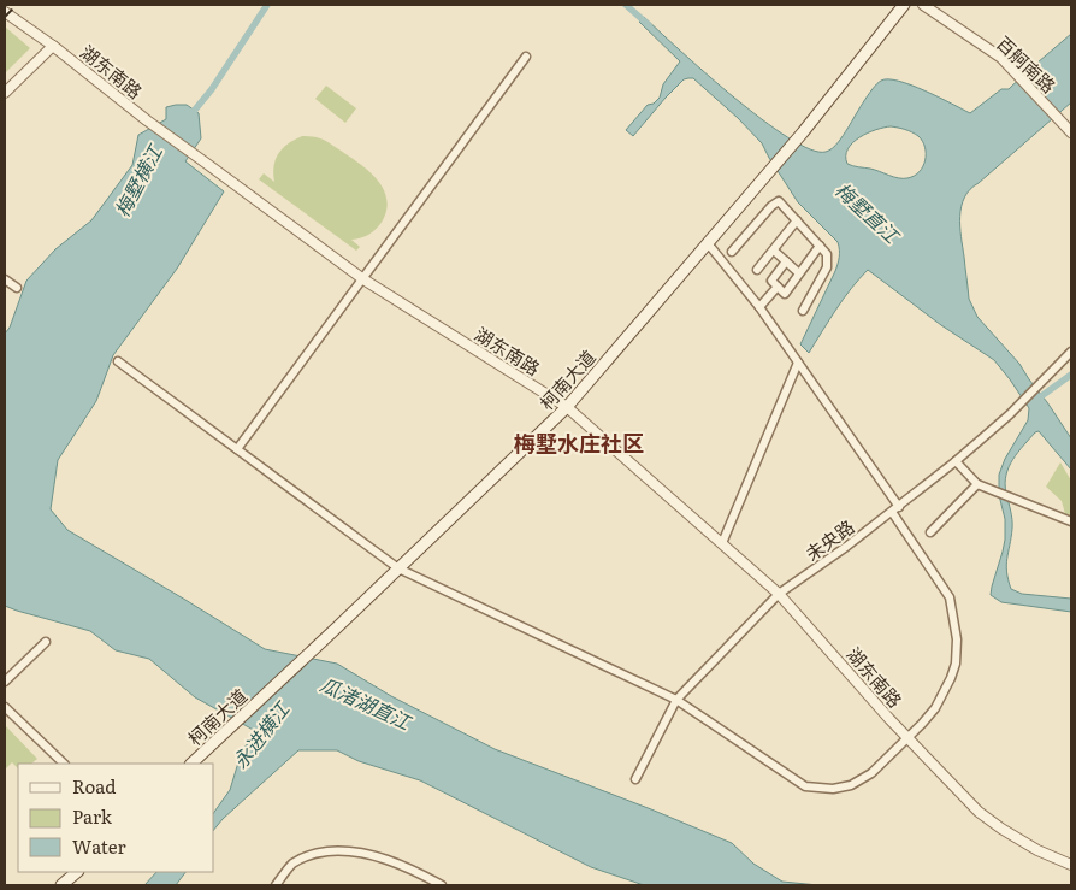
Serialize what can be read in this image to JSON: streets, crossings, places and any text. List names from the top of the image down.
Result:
{
  "streets": {
    "main road": ["柯南大道"],
    "street": ["百舸南路", "湖东南路", "未央路"]
  },
  "crossings": [
    ["湖东南路", "柯南大道"],
    ["湖东南路", "未央路"]
  ],
  "districts": ["梅墅水庄社区"],
  "water": [
    "梅墅横江",
    "梅墅直江",
    "瓜渚湖直江",
    "永进横江"
  ],
  "legend": ["Road", "Park", "Water"]
}
